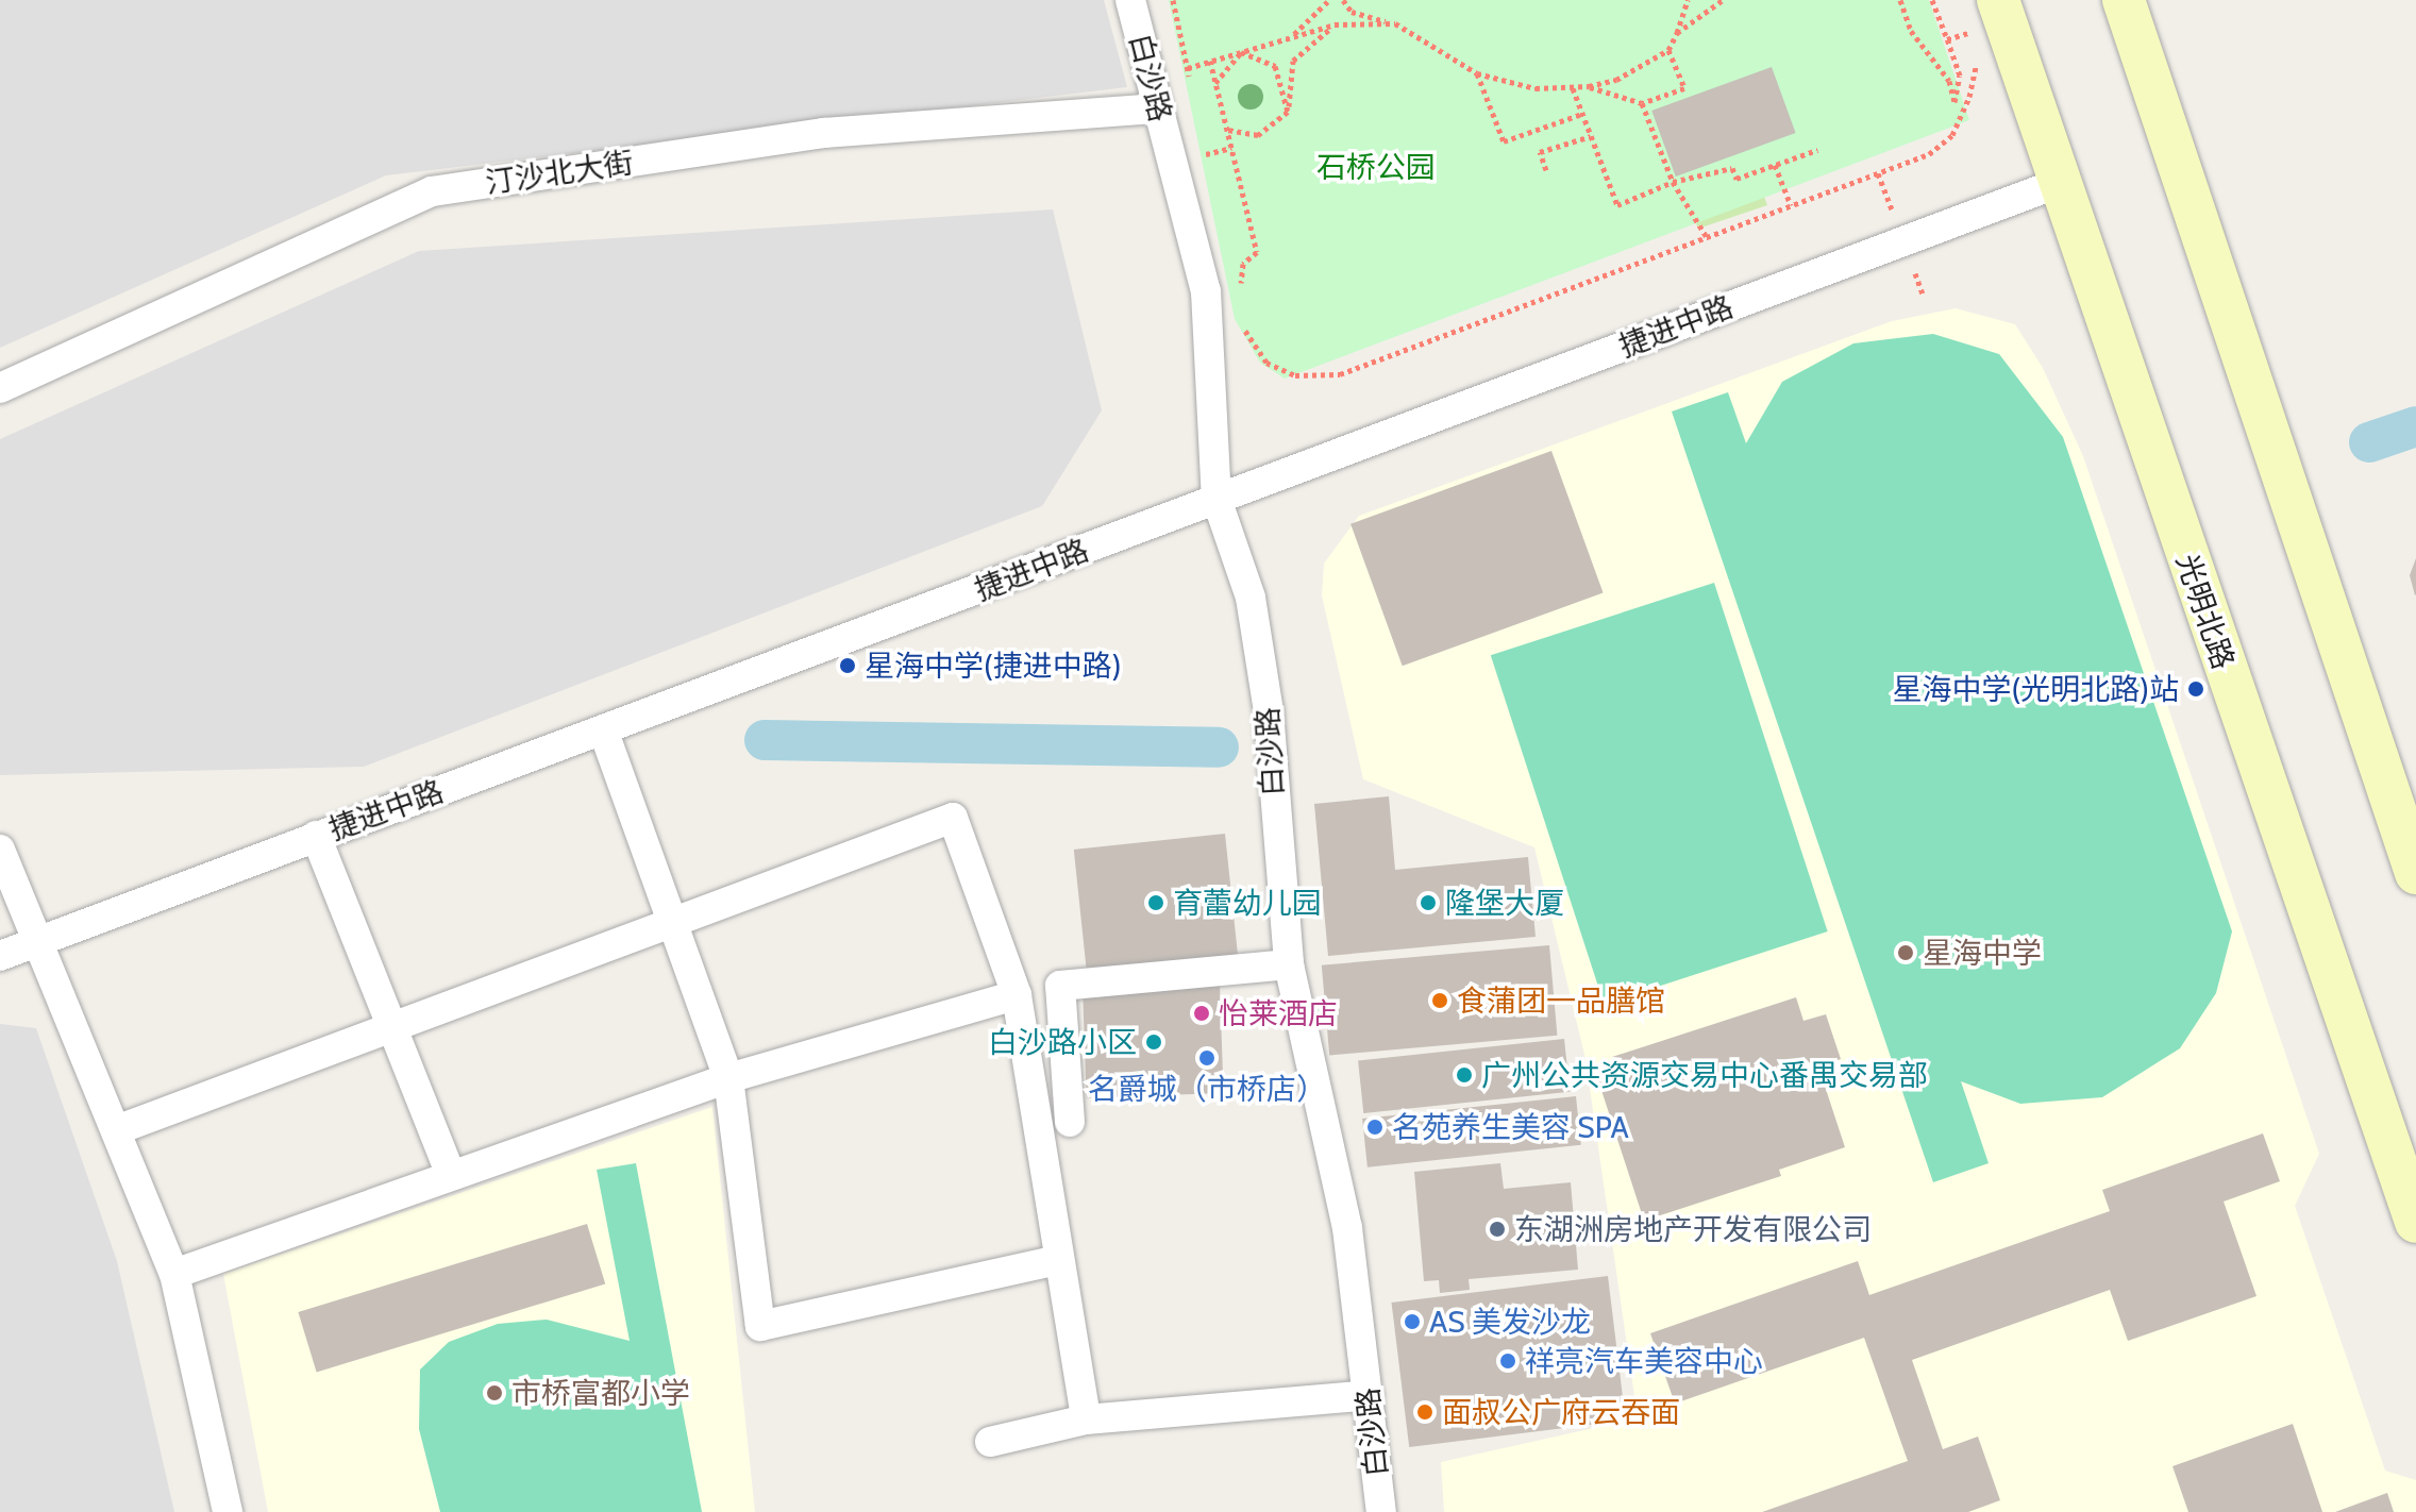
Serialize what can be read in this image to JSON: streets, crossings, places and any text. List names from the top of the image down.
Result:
{
  "streets": {
    "main road": ["光明北路"],
    "street": ["白沙路", "汀沙北大街", "捷进中路"]
  },
  "crossings": [
    ["白沙路", "汀沙北大街"],
    ["白沙路", "捷进中路"],
    ["捷进中路", "光明北路"]
  ],
  "parks": ["石桥公园"],
  "places": [
    "星海中学(捷进中路)",
    "星海中学(光明北路)站",
    "育蕾幼儿园",
    "隆堡大厦",
    "星海中学",
    "食蒲团一品膳馆",
    "怡莱酒店",
    "白沙路小区",
    "名爵城（市桥店）",
    "广州公共资源交易中心番禺交易部",
    "名苑养生美容 SPA",
    "东湖洲房地产开发有限公司",
    "AS 美发沙龙",
    "祥亮汽车美容中心",
    "市桥富都小学",
    "面叔公广府云吞面"
  ]
}
